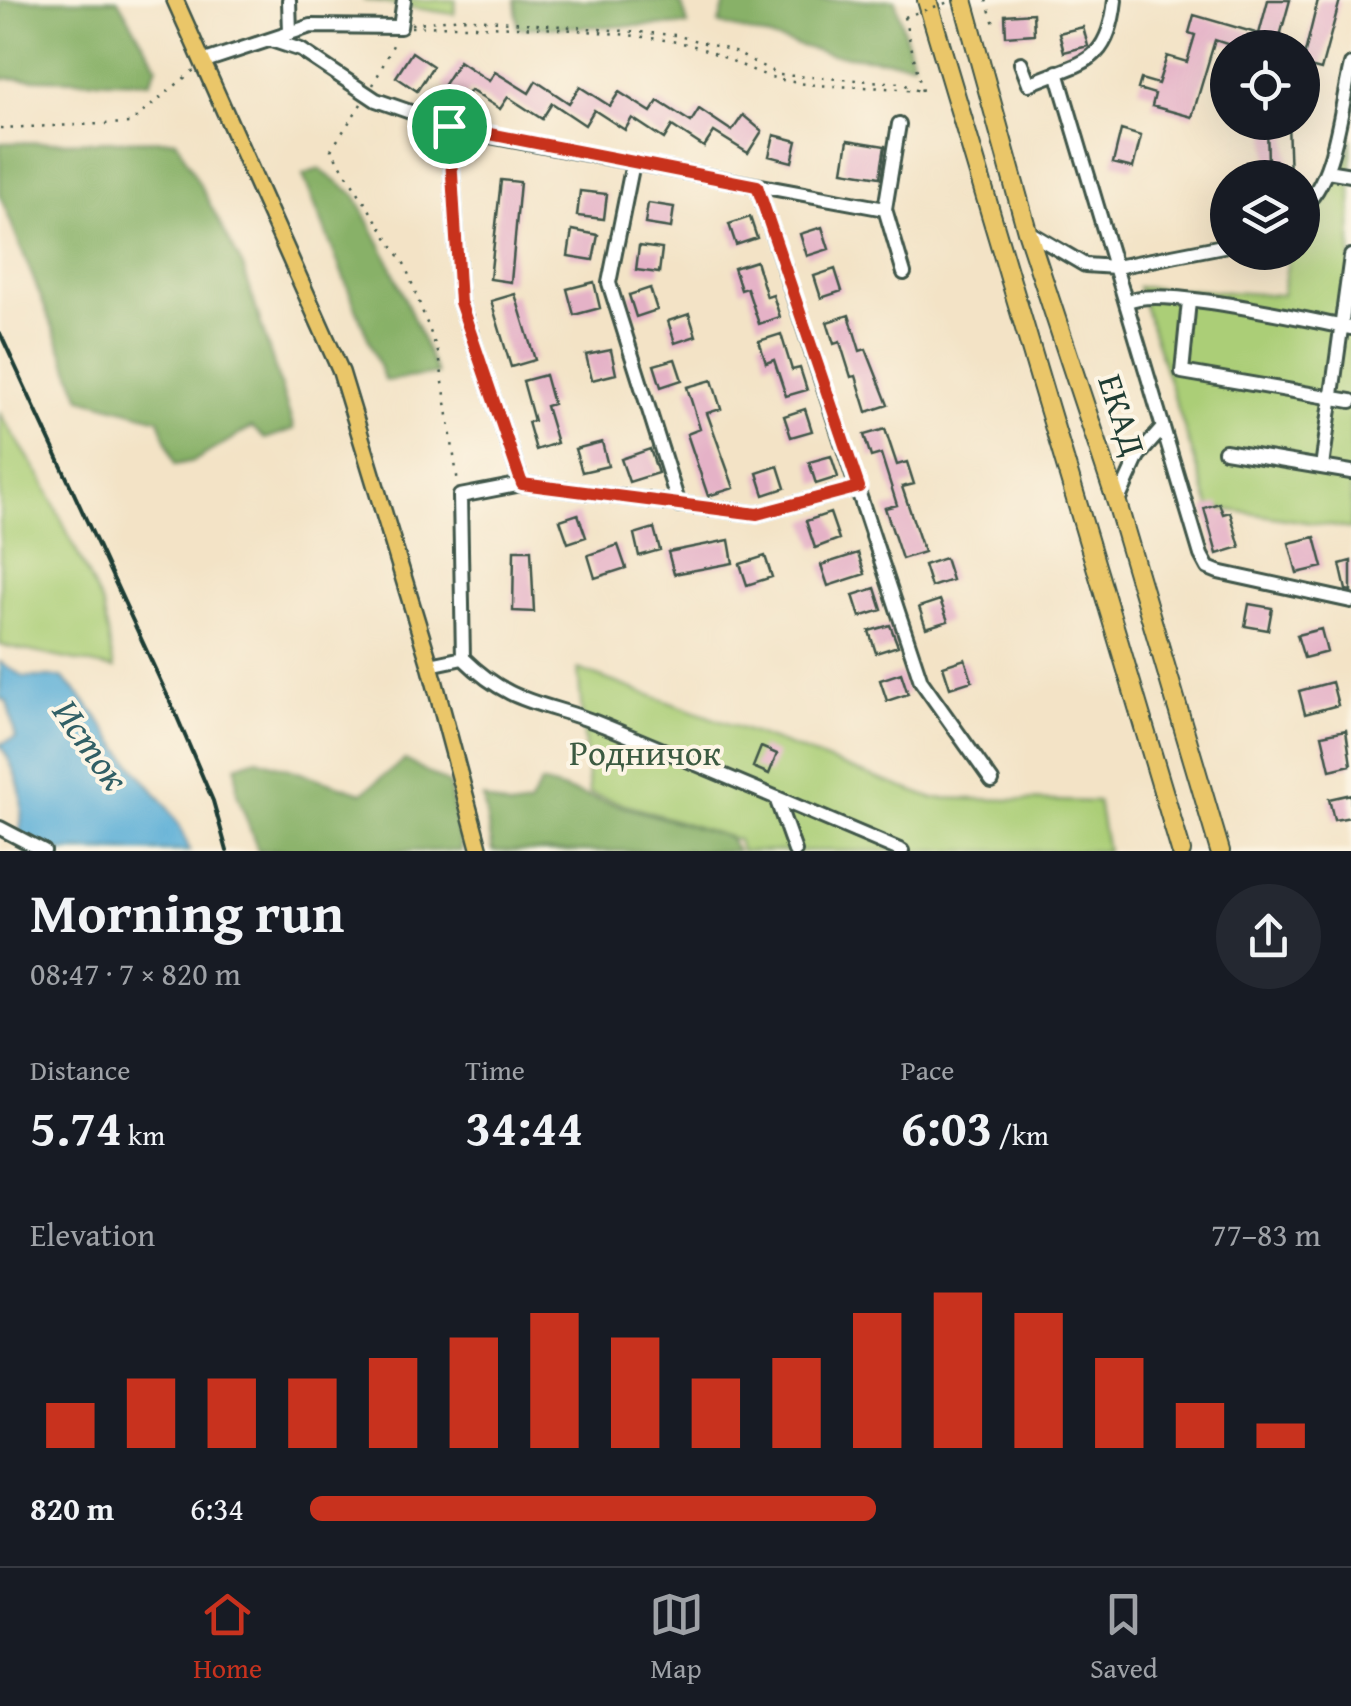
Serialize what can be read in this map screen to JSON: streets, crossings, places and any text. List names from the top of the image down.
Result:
{
  "streets": {
    "highway": ["ЕКАД"]
  },
  "water": ["Исток"],
  "parks": ["Родничок"],
  "page": {
    "heading": ["Morning run", "08:47 · 7 × 820 m"],
    "stats": [
      ["Distance", "5.74 km"],
      ["Time", "34:44"],
      ["Pace", "6:03 /km"]
    ],
    "chart": ["Elevation", "77–83 m"],
    "list": [
      {
        "name": "820 m",
        "note": "6:34"
      }
    ],
    "tabs": ["Home", "Map", "Saved"]
  }
}
